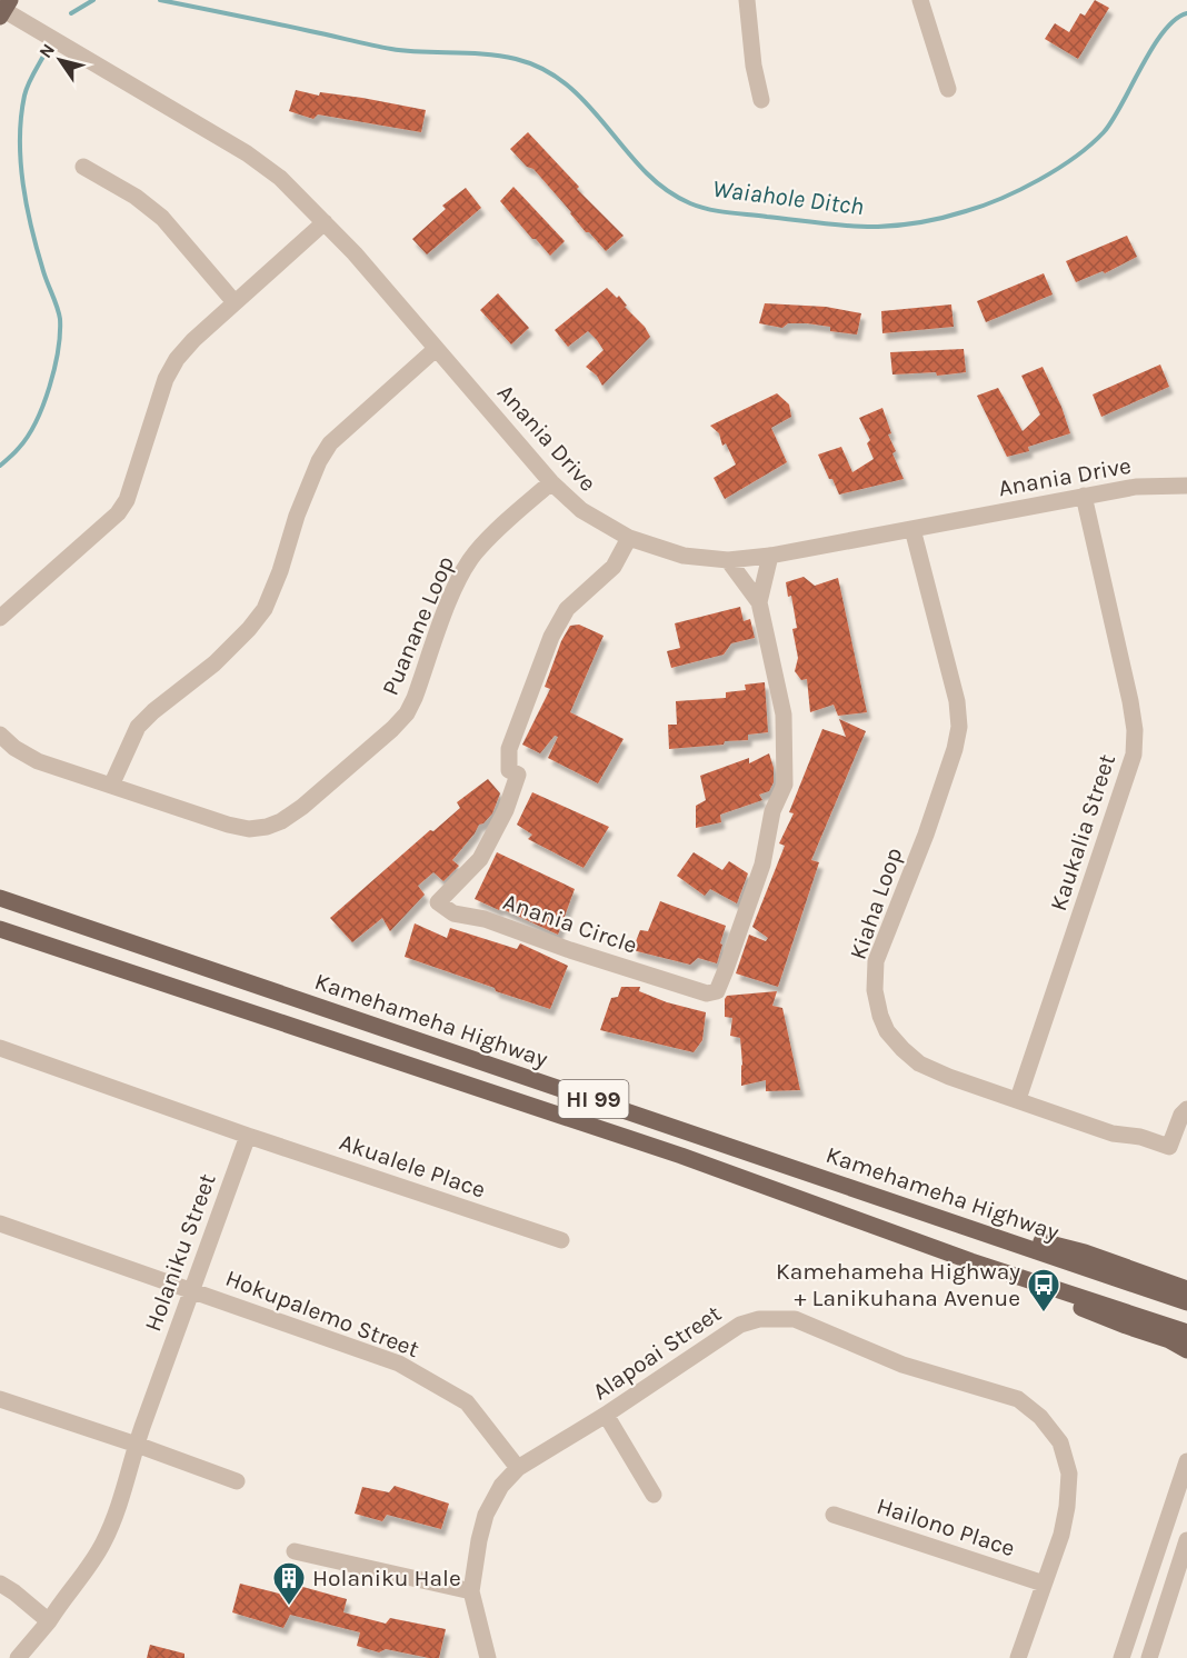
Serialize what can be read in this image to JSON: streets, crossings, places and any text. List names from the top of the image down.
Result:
{
  "streets": {
    "main road": ["Kamehameha Highway", "HI 99"],
    "street": [
      "Anania Drive",
      "Puanane Loop",
      "Kaukalia Street",
      "Kiaha Loop",
      "Anania Circle",
      "Akualele Place",
      "Holaniku Street",
      "Hokupalemo Street",
      "Alapoai Street",
      "Hailono Place"
    ]
  },
  "crossings": [
    ["Anania Drive", "Puanane Loop"],
    ["Anania Drive", "Kaukalia Street"],
    ["Anania Drive", "Kiaha Loop"],
    ["Anania Drive", "Anania Circle"],
    ["Kaukalia Street", "Kiaha Loop"],
    ["Akualele Place", "Holaniku Street"],
    ["Holaniku Street", "Hokupalemo Street"],
    ["Hokupalemo Street", "Alapoai Street"],
    ["Alapoai Street", "Hailono Place"]
  ],
  "water": ["Waiahole Ditch"],
  "places": {
    "bus stop": ["Kamehameha Highway + Lanikuhana Avenue"],
    "building": ["Holaniku Hale"]
  },
  "north": "top left"
}
